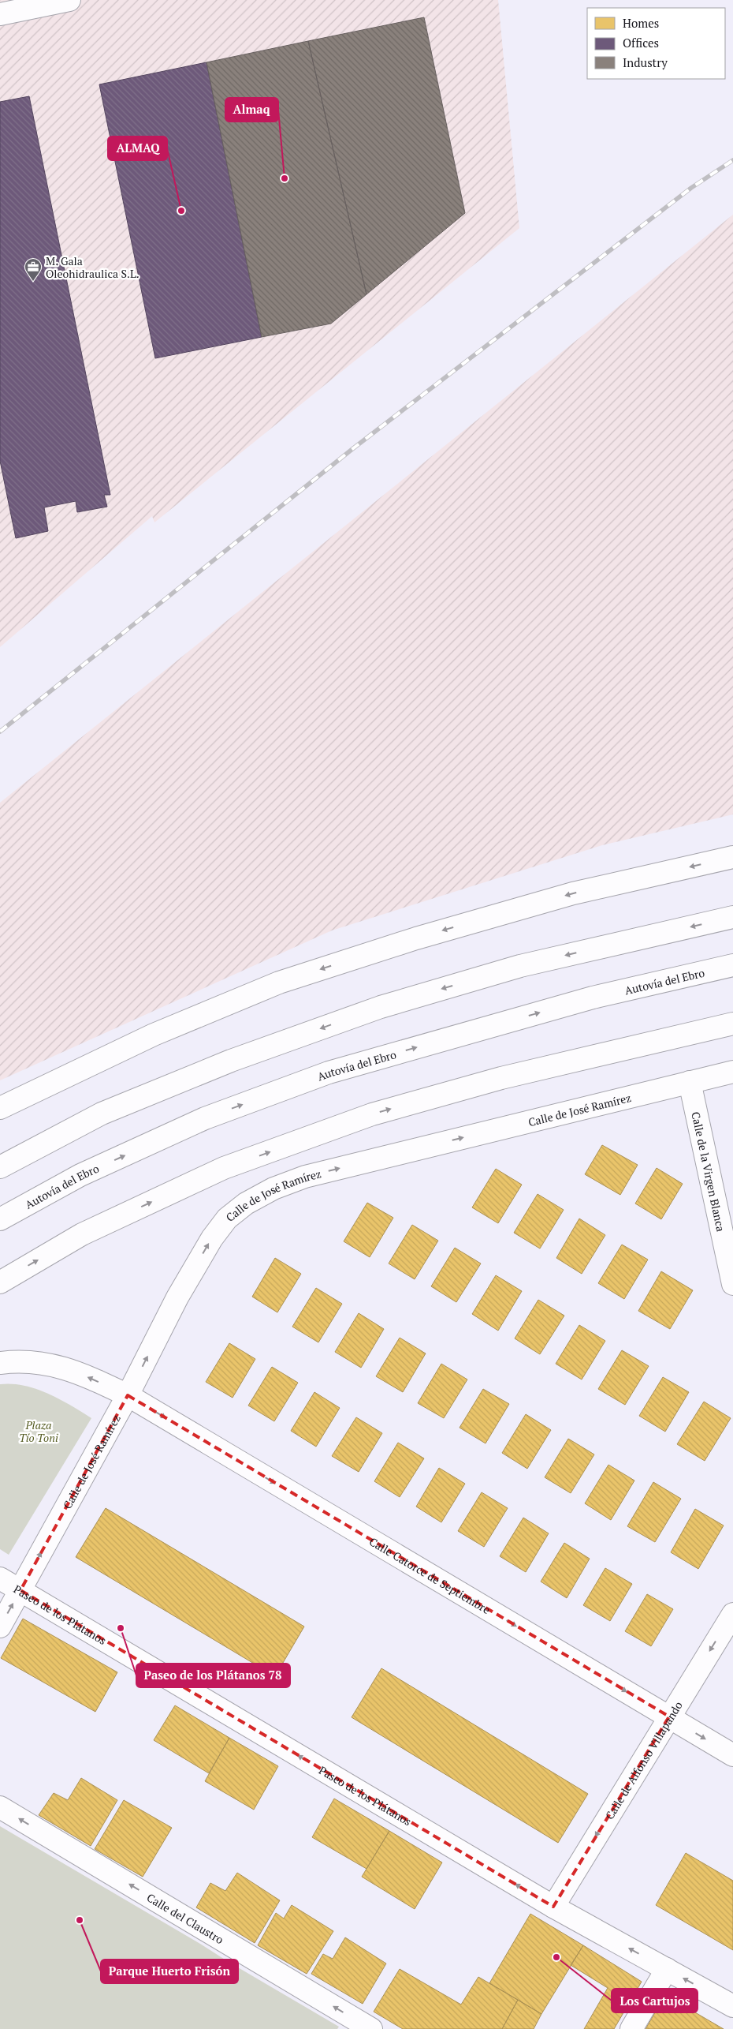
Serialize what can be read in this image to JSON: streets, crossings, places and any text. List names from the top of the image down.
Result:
{
  "streets": {
    "main road": [
      "Autovía del Ebro",
      "Calle de José Ramírez",
      "Calle de la Virgen Blanca",
      "Calle Catorce de Septiembre",
      "Paseo de los Plátanos",
      "Calle de Alfonso Villapando",
      "Calle del Claustro"
    ]
  },
  "crossings": [
    ["Calle de José Ramírez", "Calle de la Virgen Blanca"],
    ["Calle de José Ramírez", "Calle Catorce de Septiembre"],
    ["Calle de José Ramírez", "Paseo de los Plátanos"],
    ["Calle Catorce de Septiembre", "Calle de Alfonso Villapando"],
    ["Paseo de los Plátanos", "Calle de Alfonso Villapando"]
  ],
  "one_way": [
    "Calle Catorce de Septiembre",
    "Paseo de los Plátanos",
    "Calle de Alfonso Villapando",
    "Calle del Claustro"
  ],
  "parks": ["Plaza Tío Toni"],
  "places": {
    "other": [
      "Almaq",
      "ALMAQ",
      "Paseo de los Plátanos 78",
      "Parque Huerto Frisón",
      "Los Cartujos"
    ],
    "office": ["M. Gala Oleohidraulica S.L."]
  },
  "legend": ["Homes", "Offices", "Industry"]
}
